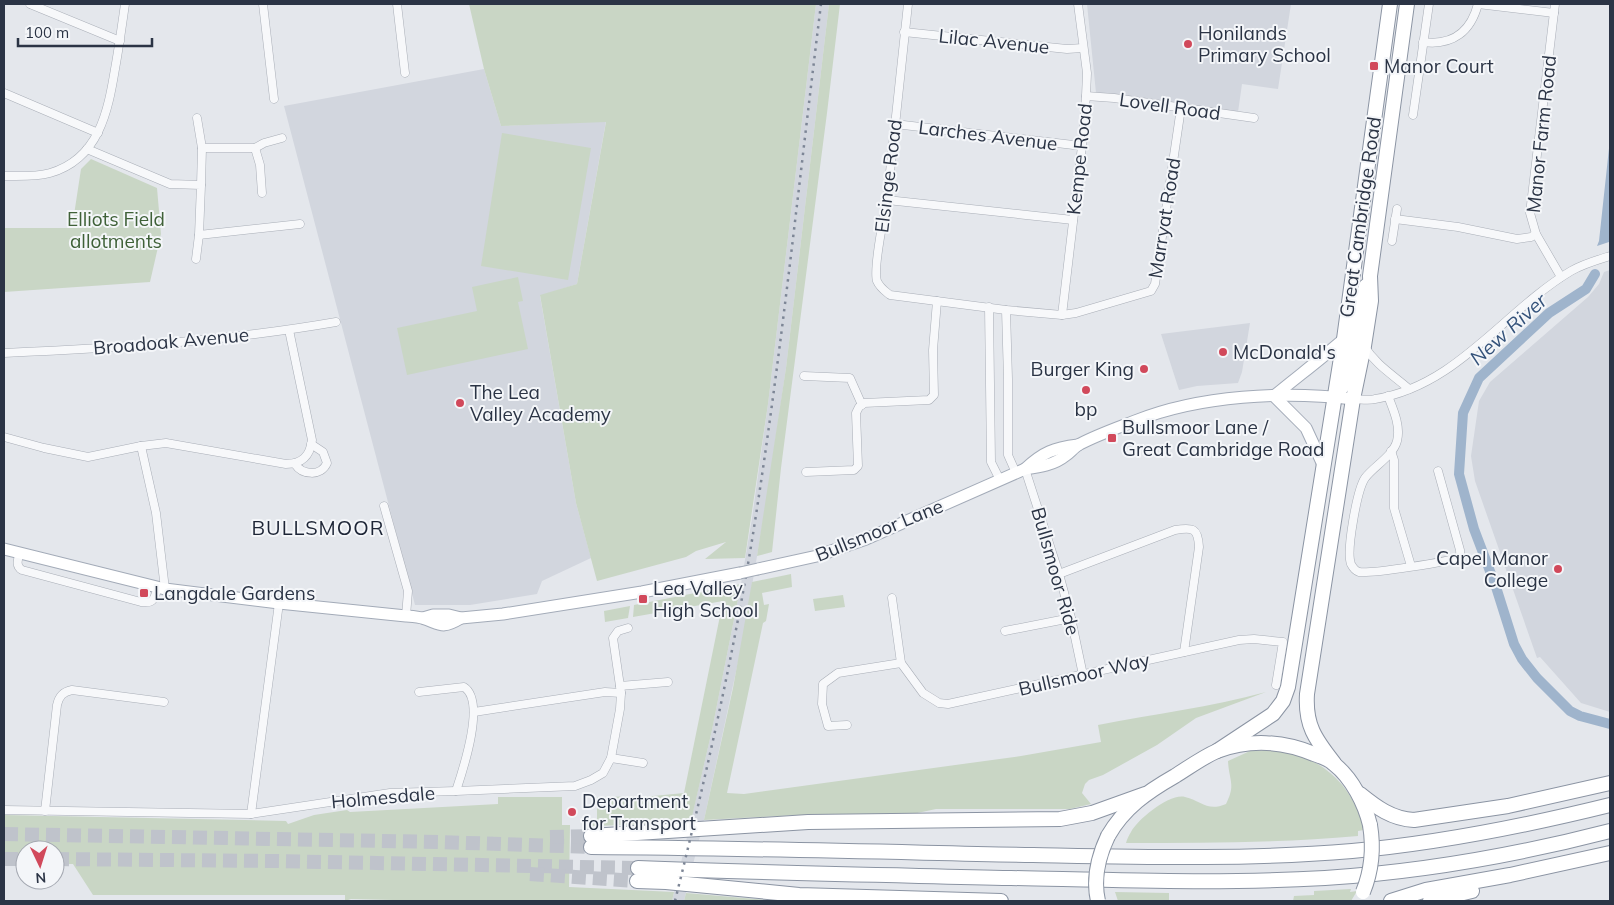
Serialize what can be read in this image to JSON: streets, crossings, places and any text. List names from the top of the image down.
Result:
{
  "streets": {
    "highway": ["Great Cambridge Road"],
    "main road": ["Bullsmoor Lane"],
    "street": [
      "Lilac Avenue",
      "Lovell Road",
      "Manor Farm Road",
      "Larches Avenue",
      "Kempe Road",
      "Elsinge Road",
      "Marryat Road",
      "Broadoak Avenue",
      "Bullsmoor Ride",
      "Bullsmoor Way",
      "Holmesdale"
    ]
  },
  "crossings": [
    ["Lilac Avenue", "Kempe Road"],
    ["Lilac Avenue", "Elsinge Road"],
    ["Lovell Road", "Kempe Road"],
    ["Lovell Road", "Marryat Road"],
    ["Manor Farm Road", "Bullsmoor Lane"],
    ["Larches Avenue", "Kempe Road"],
    ["Larches Avenue", "Elsinge Road"],
    ["Kempe Road", "Marryat Road"],
    ["Elsinge Road", "Marryat Road"],
    ["Great Cambridge Road", "Bullsmoor Lane"],
    ["Marryat Road", "Bullsmoor Ride"],
    ["Bullsmoor Lane", "Bullsmoor Ride"],
    ["Bullsmoor Ride", "Bullsmoor Way"]
  ],
  "districts": ["BULLSMOOR"],
  "water": ["New River"],
  "parks": ["Elliots Field allotments"],
  "places": {
    "other": [
      "Honilands Primary School",
      "McDonald's",
      "Burger King",
      "bp",
      "The Lea Valley Academy",
      "Capel Manor College",
      "Department for Transport"
    ],
    "transit": [
      "Manor Court",
      "Bullsmoor Lane / Great Cambridge Road",
      "Langdale Gardens",
      "Lea Valley High School"
    ]
  },
  "scale_bar": "100 m",
  "north": "bottom"
}
